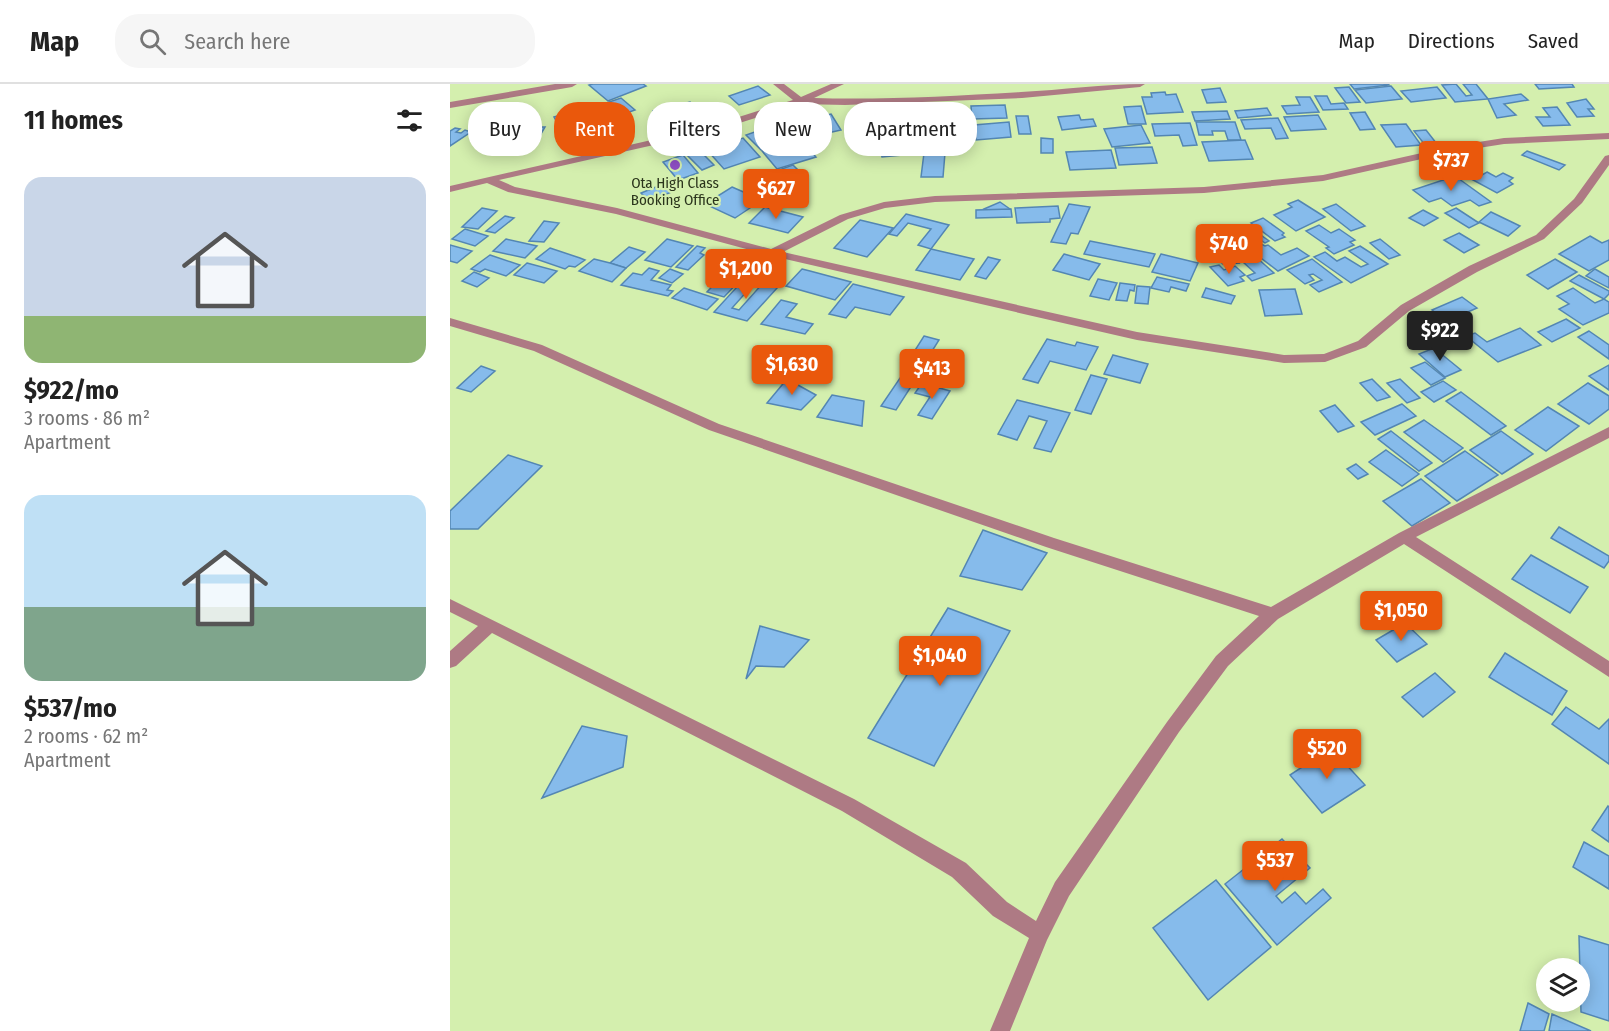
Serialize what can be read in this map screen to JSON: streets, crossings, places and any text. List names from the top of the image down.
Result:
{
  "places": ["Ota High Class Booking Office"],
  "page": {
    "header": "Map",
    "search": "Search here",
    "nav": ["Map", "Directions", "Saved"],
    "heading": "11 homes",
    "chip": [
      "Buy",
      "Rent",
      "Filters",
      "New",
      "Apartment"
    ],
    "price": [
      "$737",
      "$627",
      "$740",
      "$1,200",
      "$922",
      "$1,630",
      "$413",
      "$1,050",
      "$1,040",
      "$520",
      "$537"
    ],
    "list": [
      {
        "name": "$922/mo",
        "note": "3 rooms · 86 m² · Apartment"
      },
      {
        "name": "$537/mo",
        "note": "2 rooms · 62 m² · Apartment"
      }
    ]
  }
}
